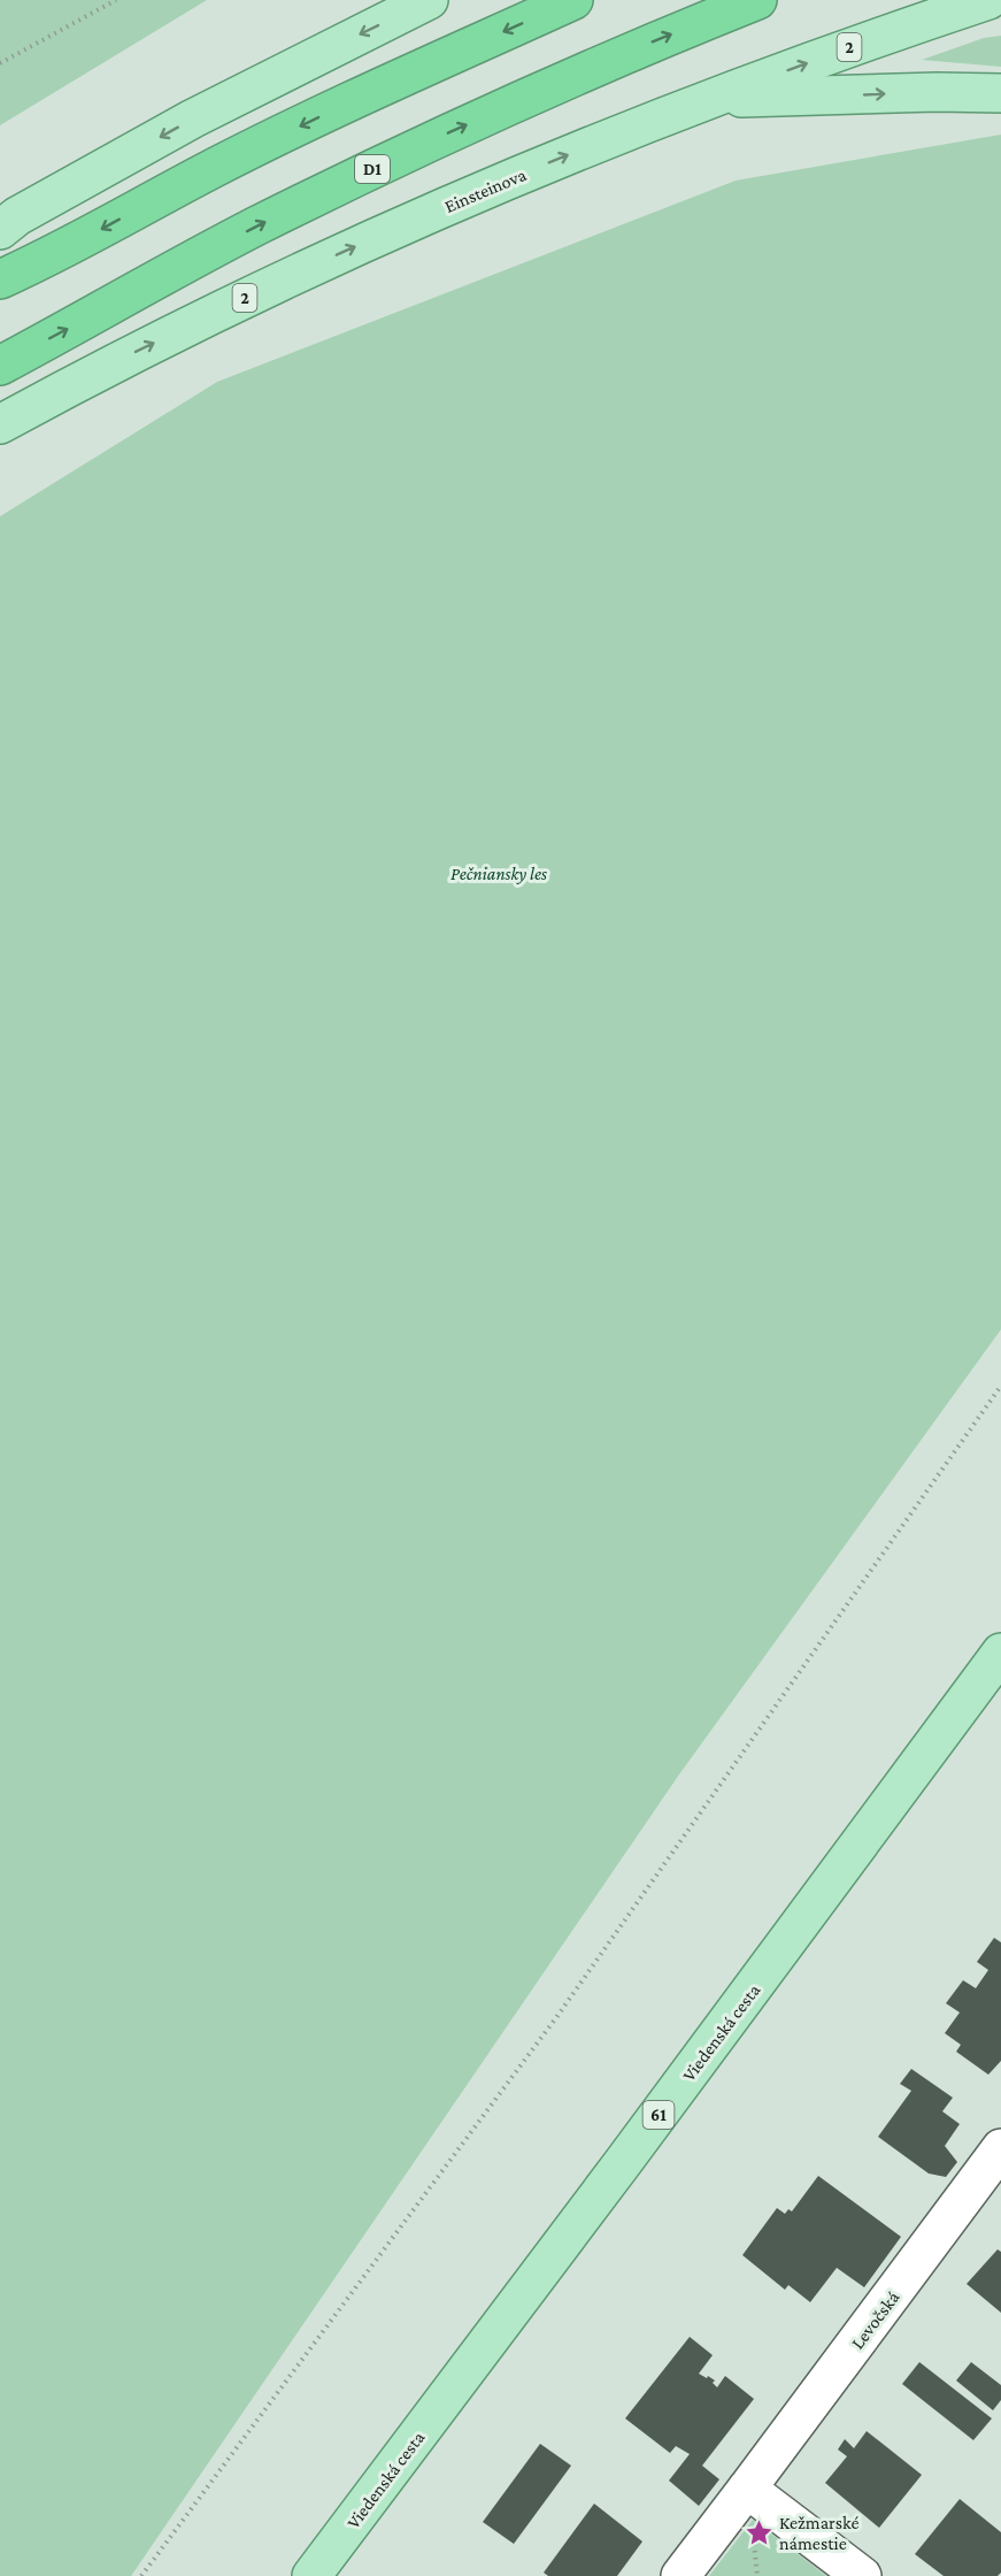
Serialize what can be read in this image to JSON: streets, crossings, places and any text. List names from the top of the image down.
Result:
{
  "streets": {
    "highway": ["D1"],
    "main road": [
      "2",
      "Einsteinova",
      "Viedenská cesta",
      "61"
    ],
    "street": ["Levočská"]
  },
  "crossings": [
    ["2", "Einsteinova"]
  ],
  "parks": ["Pečniansky les"],
  "places": {
    "place": ["Kežmarské námestie"]
  }
}
